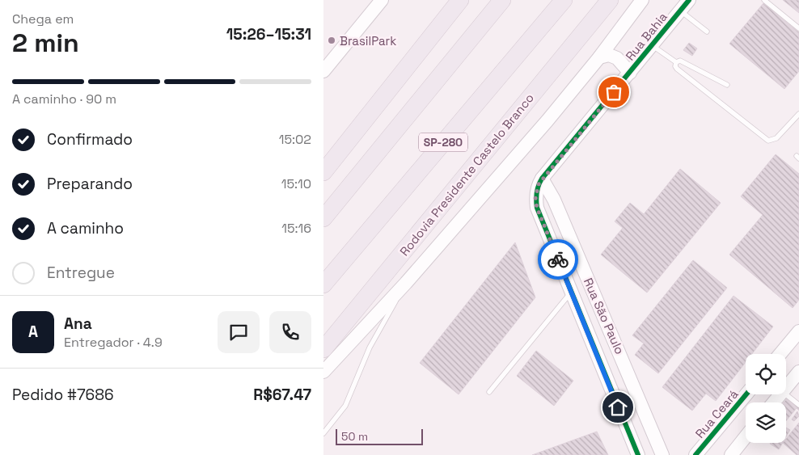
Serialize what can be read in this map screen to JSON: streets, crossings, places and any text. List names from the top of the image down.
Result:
{
  "streets": {
    "highway": ["SP-280", "Rodovia Presidente Castelo Branco"],
    "street": ["Rua Bahia", "Rua São Paulo", "Rua Ceará"]
  },
  "crossings": [
    ["Rua Bahia", "Rua São Paulo"]
  ],
  "places": ["BrasilPark"],
  "scale_bar": "50 m",
  "page": {
    "heading": ["2 min", "Chega em", "15:26–15:31"],
    "panel": [
      "Ana",
      "Entregador · 4.9",
      "Pedido #7686",
      "R$67.47"
    ],
    "bar": "A caminho · 90 m",
    "list": [
      ["Confirmado", "15:02"],
      ["Preparando", "15:10"],
      ["A caminho", "15:16"],
      "Entregue"
    ],
    "round": "A",
    "scale": "50 m"
  }
}
